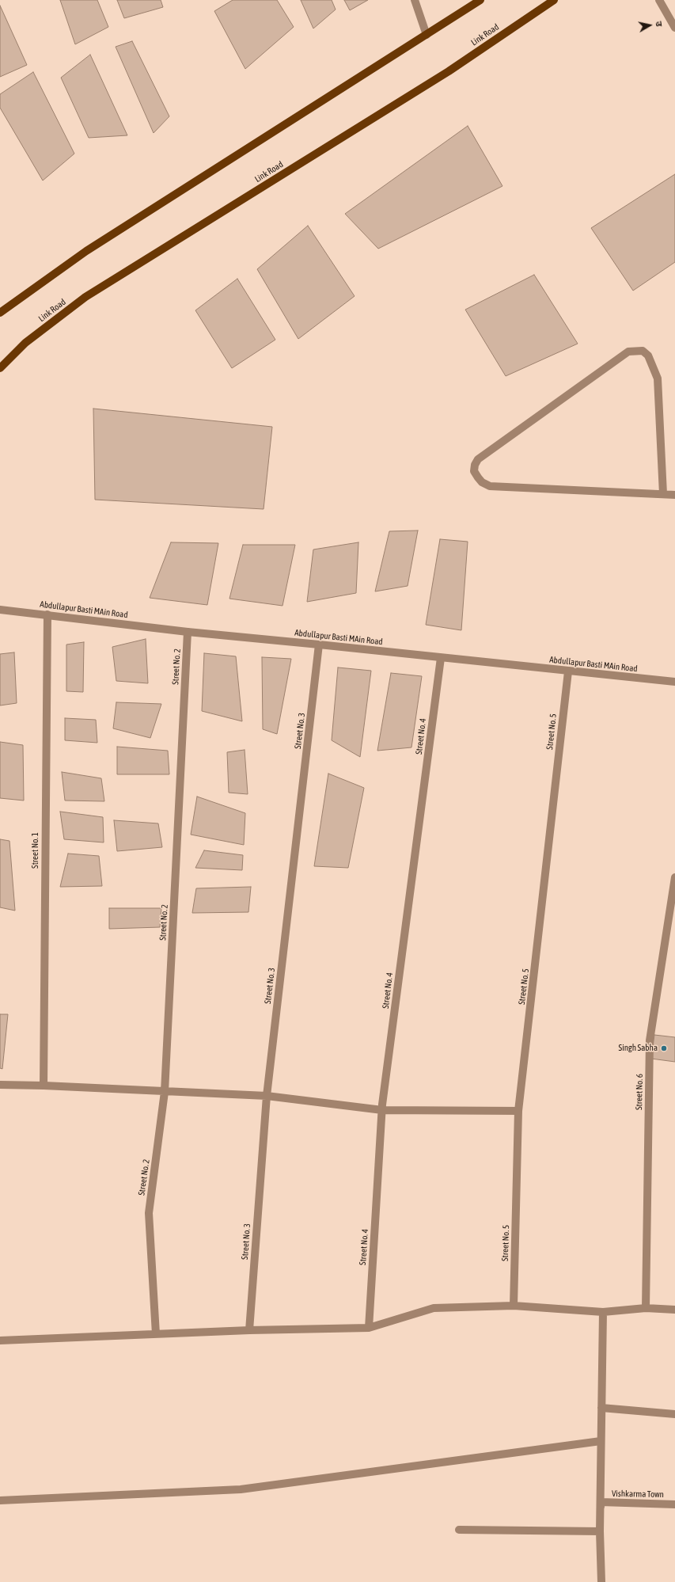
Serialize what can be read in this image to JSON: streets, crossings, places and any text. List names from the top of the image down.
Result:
{
  "streets": {
    "main road": ["Link Road"],
    "street": [
      "Abdullapur Basti MAin Road",
      "Street No. 2",
      "Street No. 3",
      "Street No. 5",
      "Street No. 4",
      "Street No. 1",
      "Street No. 6",
      "Vishkarma Town"
    ]
  },
  "crossings": [
    ["Abdullapur Basti MAin Road", "Street No. 2"],
    ["Abdullapur Basti MAin Road", "Street No. 3"],
    ["Abdullapur Basti MAin Road", "Street No. 5"],
    ["Abdullapur Basti MAin Road", "Street No. 4"],
    ["Abdullapur Basti MAin Road", "Street No. 1"]
  ],
  "places": ["Singh Sabha"],
  "north": "right"
}
